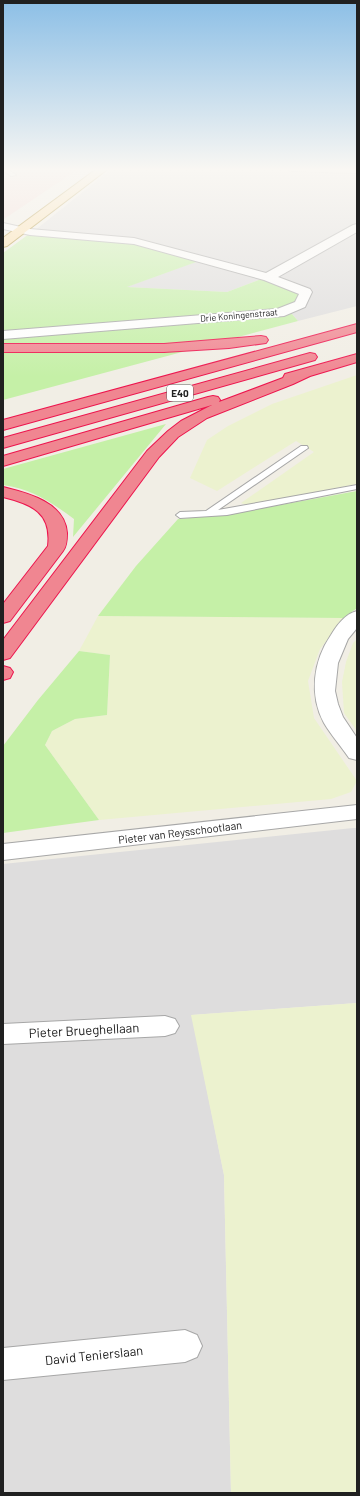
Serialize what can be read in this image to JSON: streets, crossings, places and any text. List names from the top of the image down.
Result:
{
  "streets": {
    "highway": ["E40"],
    "street": [
      "Drie Koningenstraat",
      "Pieter van Reysschootlaan",
      "Pieter Brueghellaan",
      "David Tenierslaan"
    ]
  }
}
